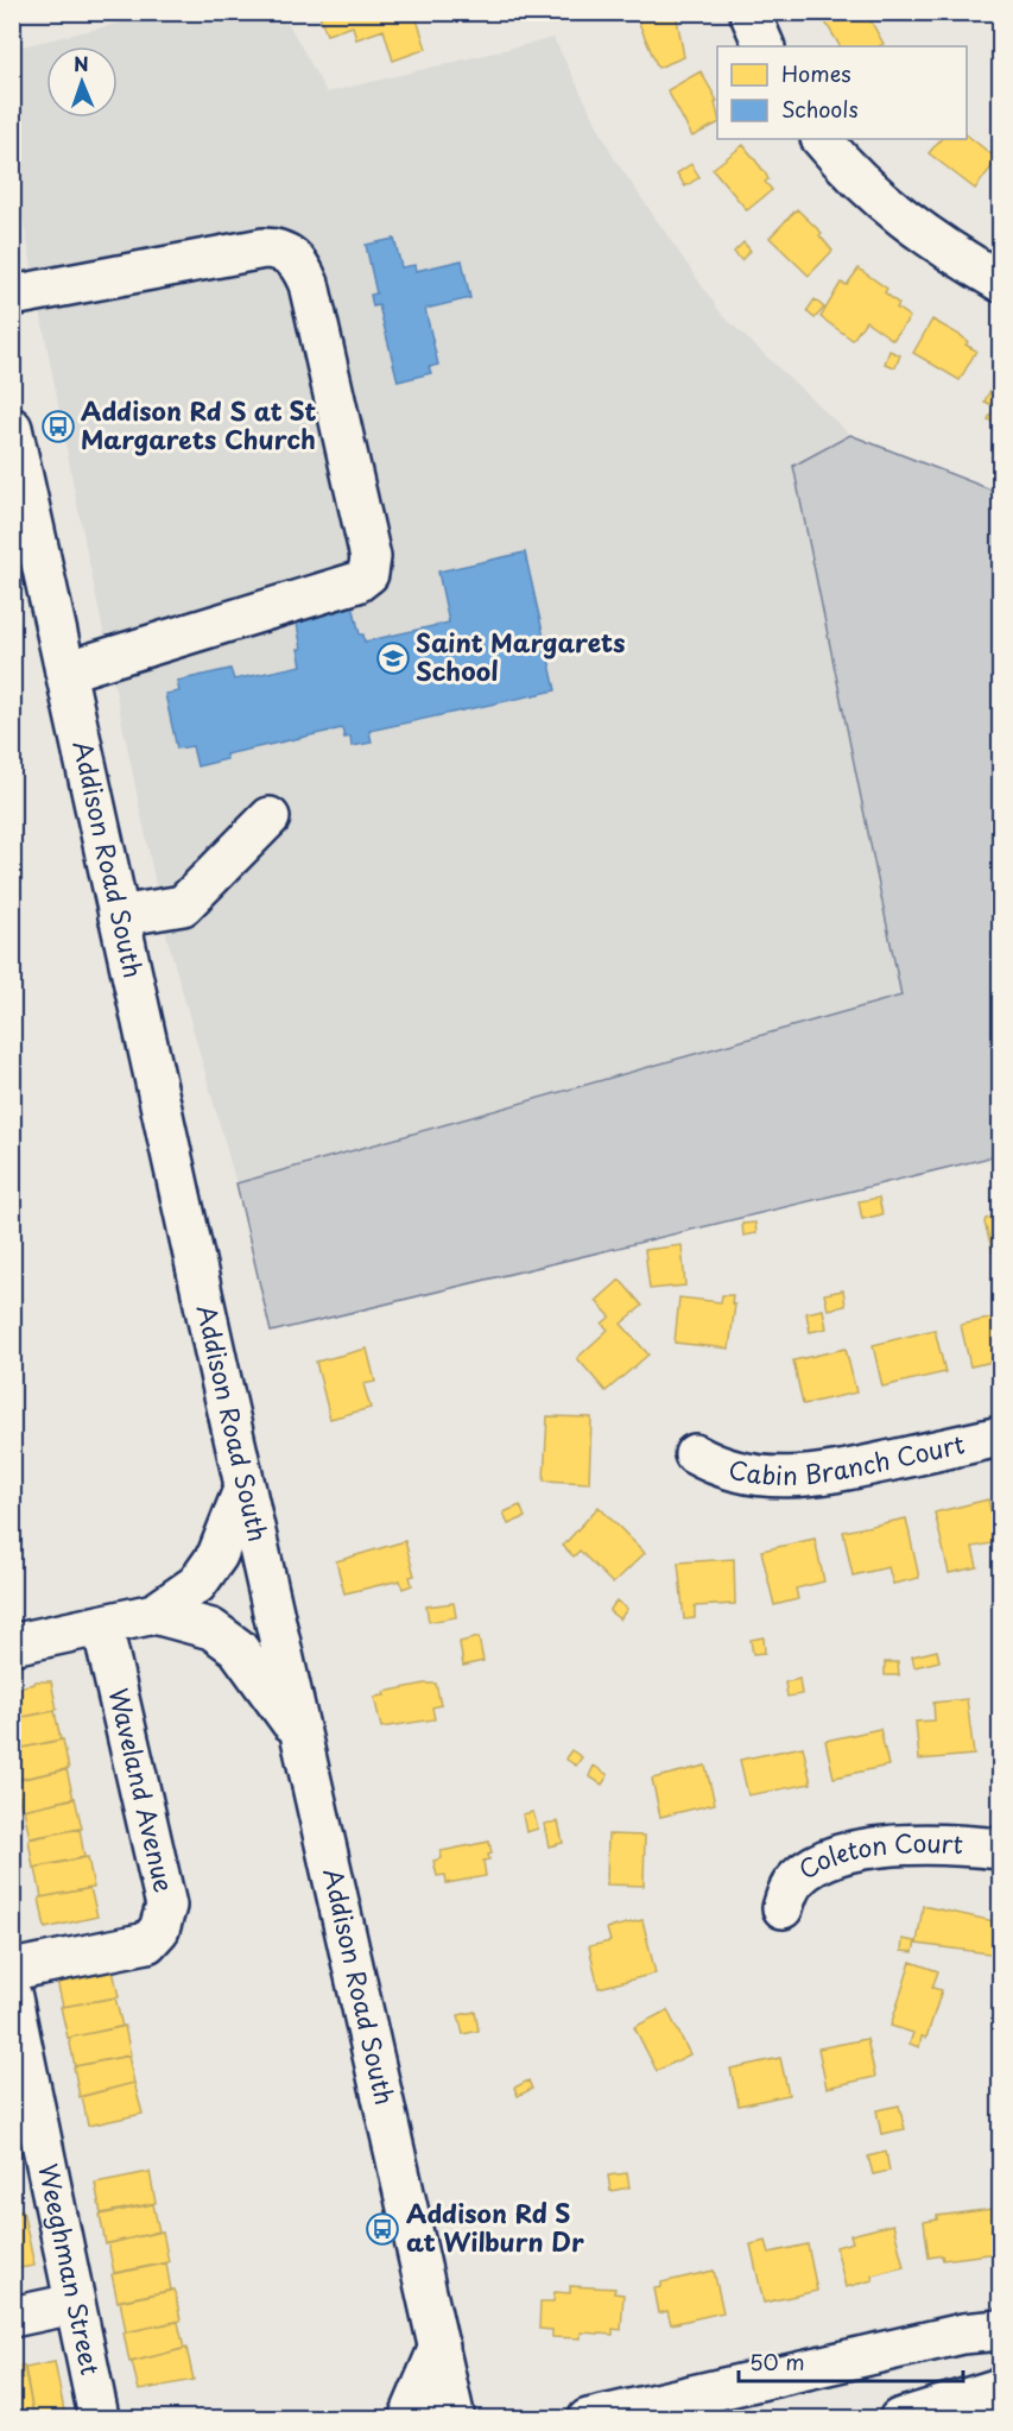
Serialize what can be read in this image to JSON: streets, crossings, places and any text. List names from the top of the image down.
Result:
{
  "streets": {
    "main road": [
      "Addison Road South",
      "Cabin Branch Court",
      "Waveland Avenue",
      "Coleton Court",
      "Weeghman Street"
    ]
  },
  "places": {
    "bus stop": ["Addison Rd S at St Margarets Church", "Addison Rd S at Wilburn Dr"],
    "school or university": ["Saint Margarets School"]
  },
  "legend": ["Homes", "Schools"],
  "scale_bar": "50 m",
  "north": "top"
}
